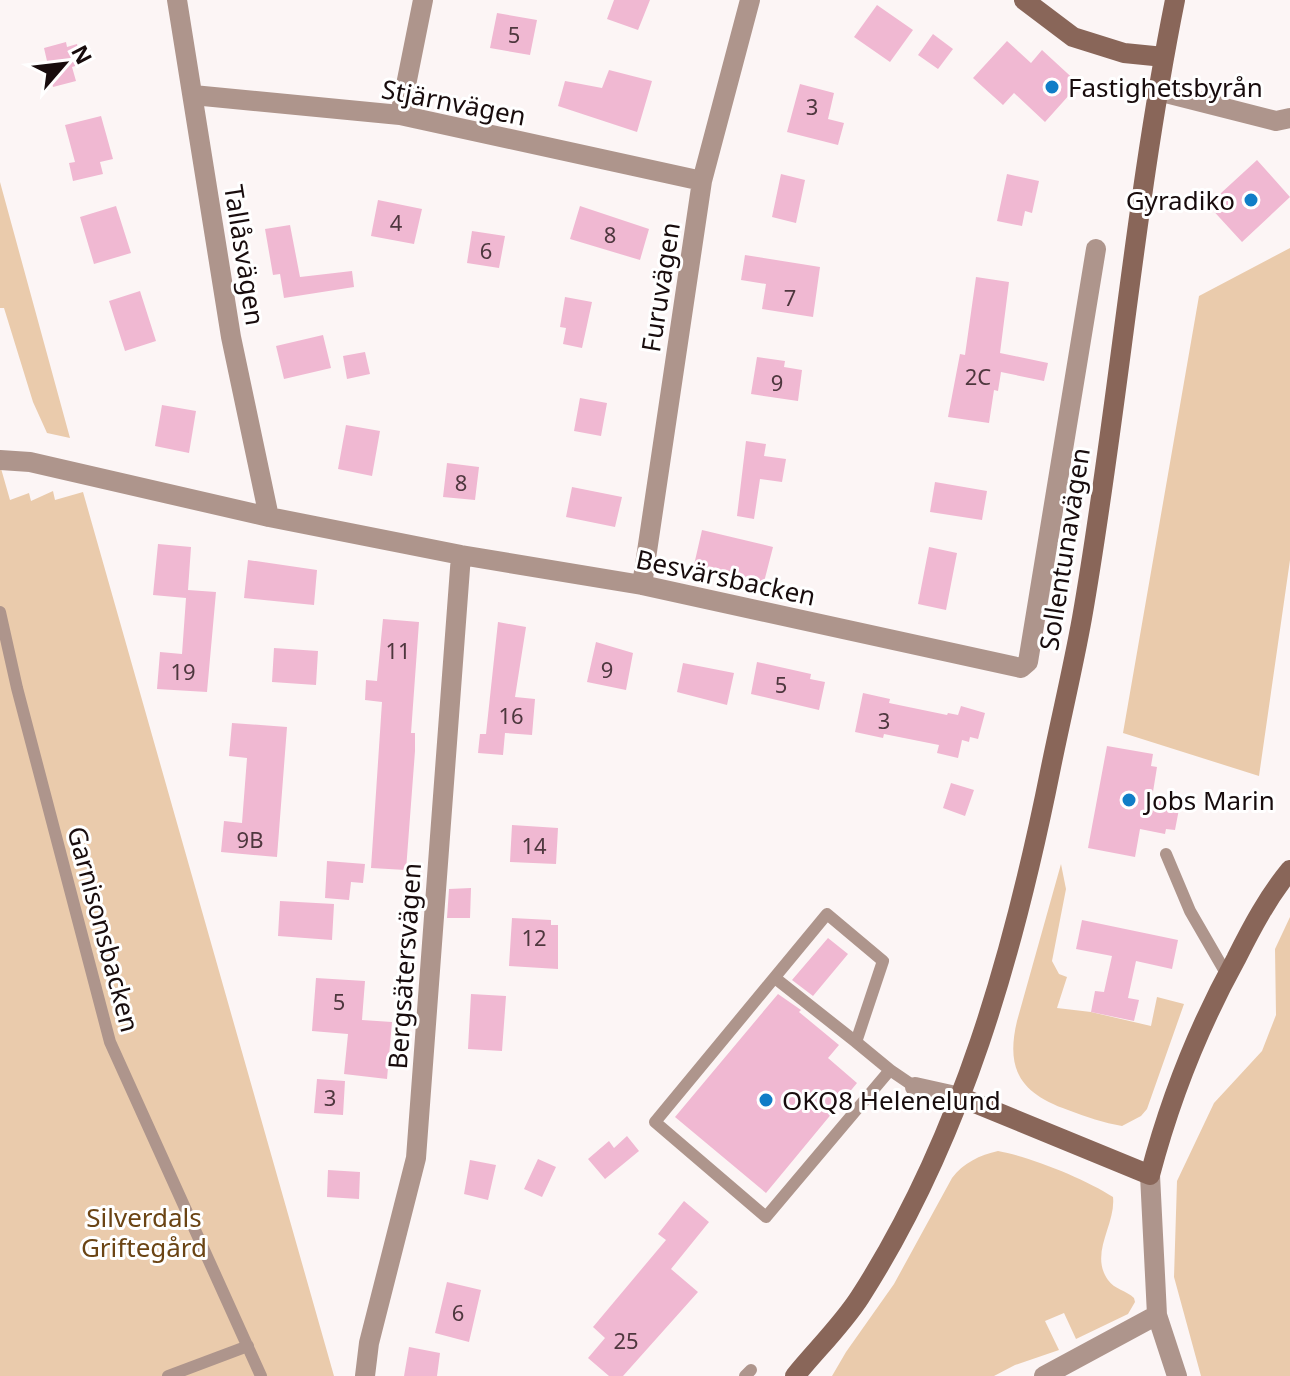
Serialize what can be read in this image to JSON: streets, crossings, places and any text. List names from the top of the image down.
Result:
{
  "streets": {
    "street": [
      "Stjärnvägen",
      "Tallåsvägen",
      "Furuvägen",
      "Sollentunavägen",
      "Besvärsbacken",
      "Bergsätersvägen"
    ],
    "lane": ["Garnisonsbacken"]
  },
  "crossings": [
    ["Stjärnvägen", "Tallåsvägen"],
    ["Stjärnvägen", "Furuvägen"],
    ["Tallåsvägen", "Besvärsbacken"],
    ["Furuvägen", "Besvärsbacken"],
    ["Besvärsbacken", "Bergsätersvägen"]
  ],
  "parks": ["Silverdals Griftegård"],
  "places": [
    "Fastighetsbyrån",
    "Gyradiko",
    "Jobs Marin",
    "OKQ8 Helenelund"
  ],
  "house_numbers": [
    "5",
    "3",
    "4",
    "8",
    "6",
    "7",
    "2C",
    "9",
    "8",
    "11",
    "9",
    "19",
    "5",
    "16",
    "3",
    "9B",
    "14",
    "12",
    "5",
    "3",
    "6",
    "25"
  ],
  "north": "top right"
}
